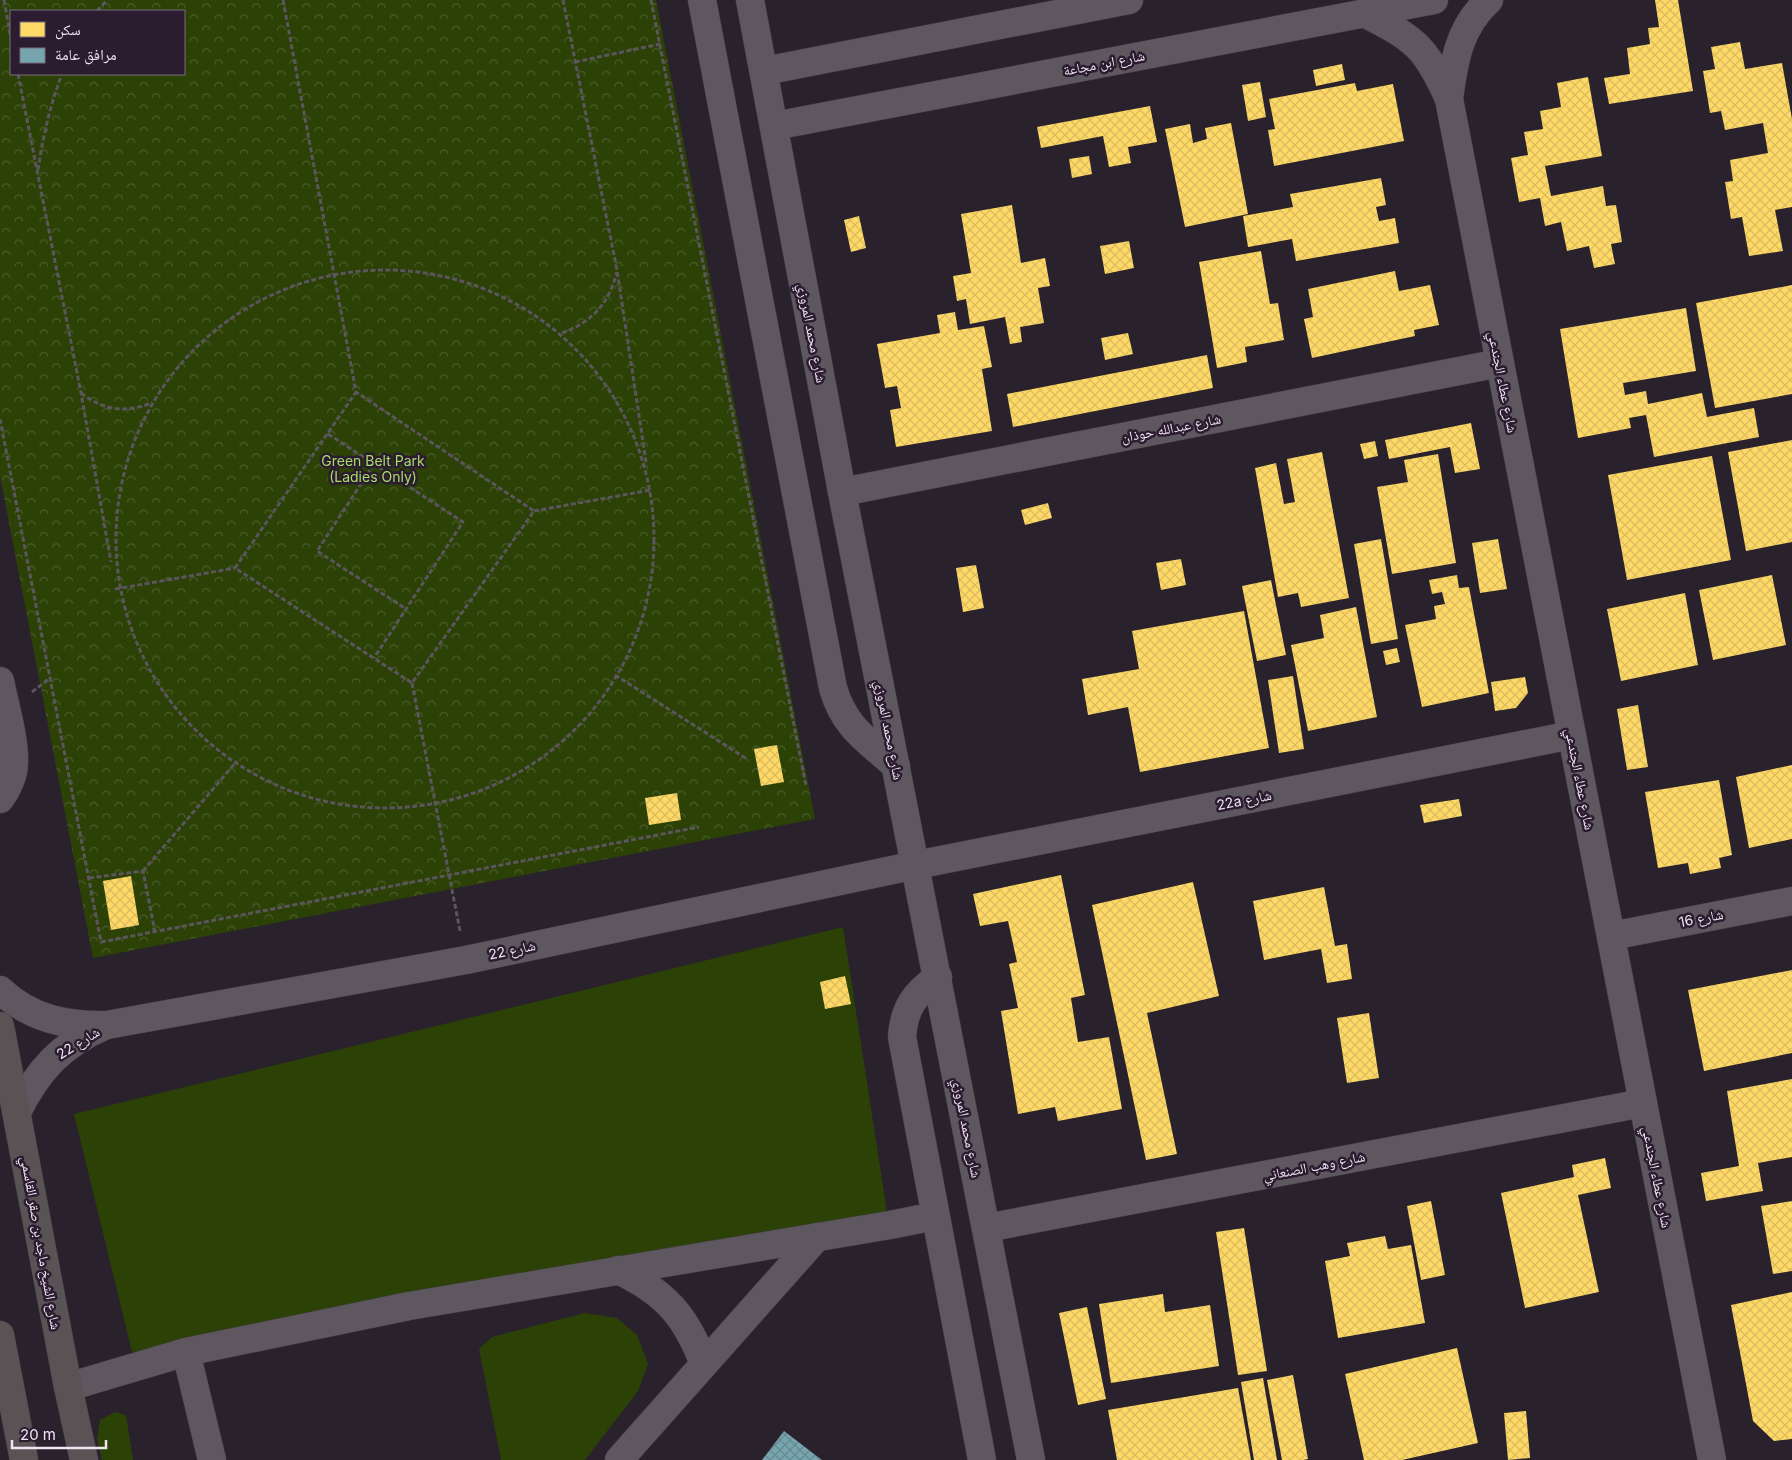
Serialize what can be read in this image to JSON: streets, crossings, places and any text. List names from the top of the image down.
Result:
{
  "streets": {
    "main road": ["شارع الشيخ ماجد بن صقر القاسمي"],
    "street": [
      "شارع ابن مجاعة",
      "شارع محمد المروزي",
      "شارع عطاء الجندعي",
      "شارع عبدالله حوذان",
      "22a شارع",
      "شارع 16",
      "شارع 22",
      "شارع وهب الصنعاني"
    ]
  },
  "crossings": [
    ["شارع ابن مجاعة", "شارع محمد المروزي"],
    ["شارع ابن مجاعة", "شارع عطاء الجندعي"],
    ["شارع محمد المروزي", "شارع عبدالله حوذان"],
    ["شارع محمد المروزي", "22a شارع"],
    ["شارع محمد المروزي", "شارع 22"],
    ["شارع محمد المروزي", "شارع وهب الصنعاني"],
    ["شارع عطاء الجندعي", "شارع عبدالله حوذان"],
    ["شارع عطاء الجندعي", "22a شارع"],
    ["شارع عطاء الجندعي", "شارع 16"],
    ["شارع عطاء الجندعي", "شارع وهب الصنعاني"],
    ["22a شارع", "شارع 22"],
    ["شارع 22", "شارع الشيخ ماجد بن صقر القاسمي"]
  ],
  "parks": ["Green Belt Park (Ladies Only)"],
  "legend": ["سكن", "مرافق عامة"],
  "scale_bar": "20 m"
}
